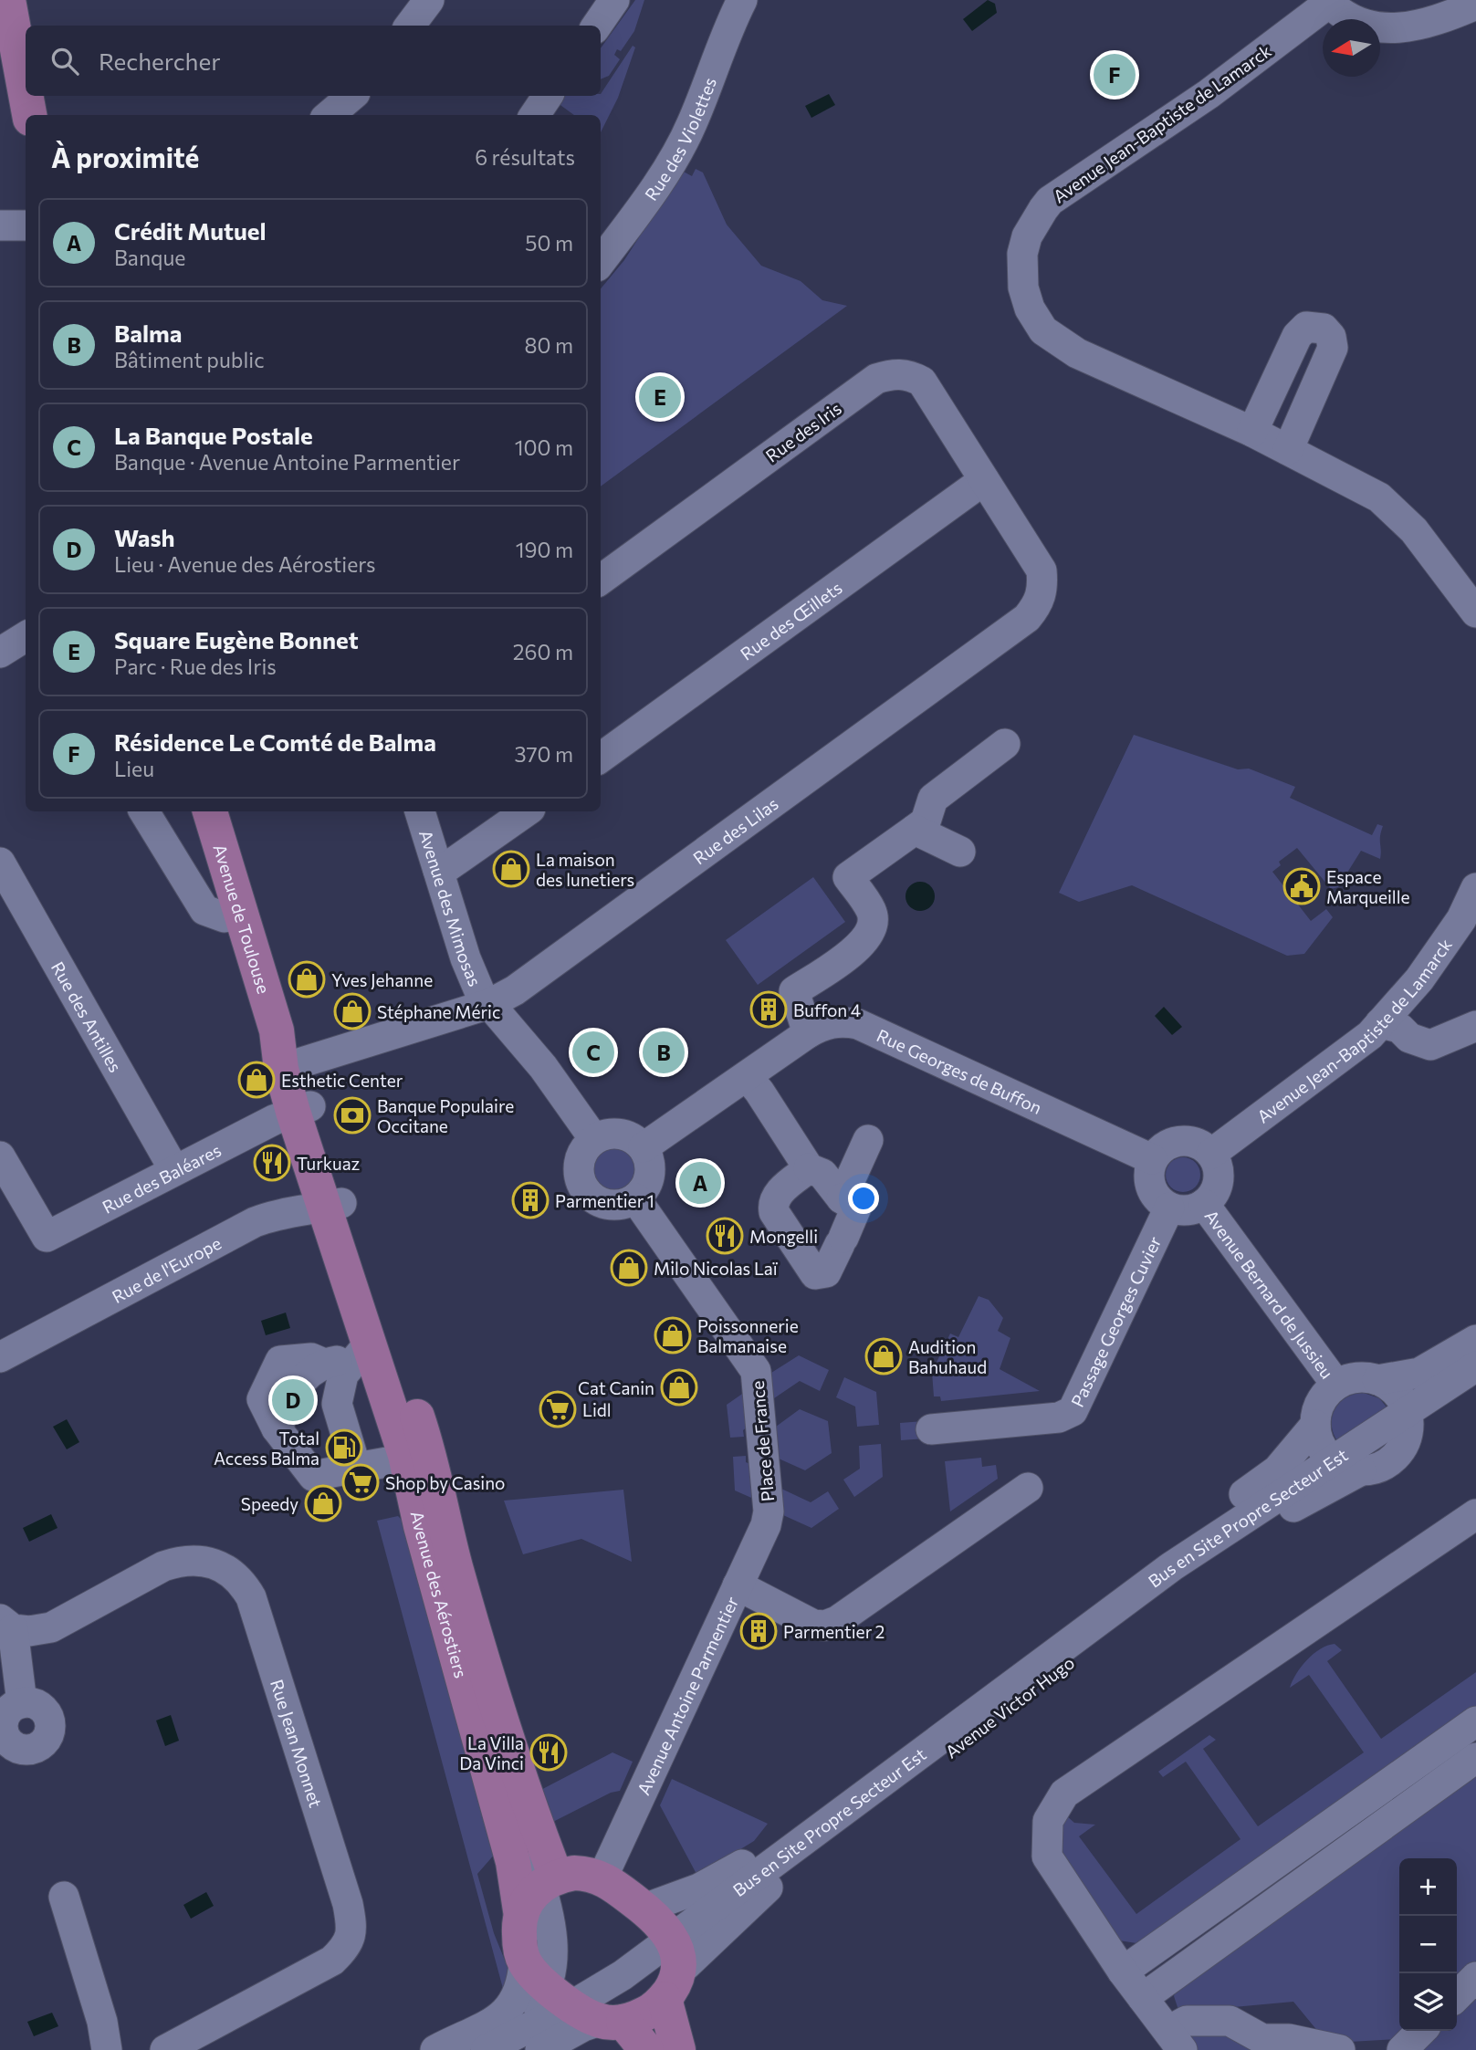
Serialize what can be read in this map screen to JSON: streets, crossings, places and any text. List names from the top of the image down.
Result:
{
  "streets": {
    "main road": ["Avenue de Toulouse", "Avenue des Aérostiers"],
    "street": [
      "Avenue Jean-Baptiste de Lamarck",
      "Rue des Violettes",
      "Rue des Iris",
      "Rue des Œillets",
      "Rue des Lilas",
      "Avenue des Mimosas",
      "Rue des Antilles",
      "Rue Georges de Buffon",
      "Rue des Baléares",
      "Rue de l'Europe",
      "Avenue Bernard de Jussieu",
      "Passage Georges Cuvier",
      "Place de France",
      "Bus en Site Propre Secteur Est",
      "Avenue Antoine Parmentier",
      "Avenue Victor Hugo",
      "Rue Jean Monnet"
    ]
  },
  "crossings": [
    ["Avenue Jean-Baptiste de Lamarck", "Rue Georges de Buffon"],
    ["Avenue Jean-Baptiste de Lamarck", "Avenue Bernard de Jussieu"],
    ["Avenue Jean-Baptiste de Lamarck", "Passage Georges Cuvier"],
    ["Rue des Iris", "Rue des Œillets"],
    ["Rue des Iris", "Rue des Lilas"],
    ["Rue des Œillets", "Rue des Lilas"],
    ["Rue des Lilas", "Avenue des Mimosas"],
    ["Rue des Lilas", "Avenue de Toulouse"],
    ["Avenue de Toulouse", "Rue des Baléares"],
    ["Avenue de Toulouse", "Rue de l'Europe"],
    ["Avenue de Toulouse", "Avenue des Aérostiers"],
    ["Rue des Antilles", "Rue des Baléares"],
    ["Rue Georges de Buffon", "Avenue Bernard de Jussieu"],
    ["Rue Georges de Buffon", "Passage Georges Cuvier"],
    ["Rue Georges de Buffon", "Place de France"],
    ["Rue de l'Europe", "Avenue des Aérostiers"],
    ["Avenue Bernard de Jussieu", "Passage Georges Cuvier"],
    ["Avenue Bernard de Jussieu", "Avenue Victor Hugo"],
    ["Place de France", "Avenue Antoine Parmentier"],
    ["Bus en Site Propre Secteur Est", "Avenue des Aérostiers"]
  ],
  "places": {
    "shop": [
      "La maison des lunetiers",
      "Yves Jehanne",
      "Stéphane Méric",
      "Esthetic Center",
      "Milo Nicolas Laï",
      "Poissonnerie Balmanaise",
      "Audition Bahuhaud",
      "Cat Canin",
      "Speedy"
    ],
    "public building": ["Espace Marqueille"],
    "building": ["Buffon 4", "Parmentier 1", "Parmentier 2"],
    "bank": ["Banque Populaire Occitane"],
    "restaurant": ["Turkuaz", "Mongelli", "La Villa Da Vinci"],
    "supermarket": ["Lidl", "Shop by Casino"],
    "fuel station": ["Total Access Balma"]
  },
  "north": "left",
  "page": {
    "search": "Rechercher",
    "pins": [
      "F",
      "E",
      "B",
      "C",
      "A",
      "D"
    ],
    "heading": ["À proximité", "6 résultats"],
    "list": [
      {
        "mark": "A",
        "name": "Crédit Mutuel",
        "note": "Banque",
        "value": "50 m"
      },
      {
        "mark": "B",
        "name": "Balma",
        "note": "Bâtiment public",
        "value": "80 m"
      },
      {
        "mark": "C",
        "name": "La Banque Postale",
        "note": "Banque · Avenue Antoine Parmentier",
        "value": "100 m"
      },
      {
        "mark": "D",
        "name": "Wash",
        "note": "Lieu · Avenue des Aérostiers",
        "value": "190 m"
      },
      {
        "mark": "E",
        "name": "Square Eugène Bonnet",
        "note": "Parc · Rue des Iris",
        "value": "260 m"
      },
      {
        "mark": "F",
        "name": "Résidence Le Comté de Balma",
        "note": "Lieu",
        "value": "370 m"
      }
    ],
    "map_buttons": ["+", "−"]
  }
}
